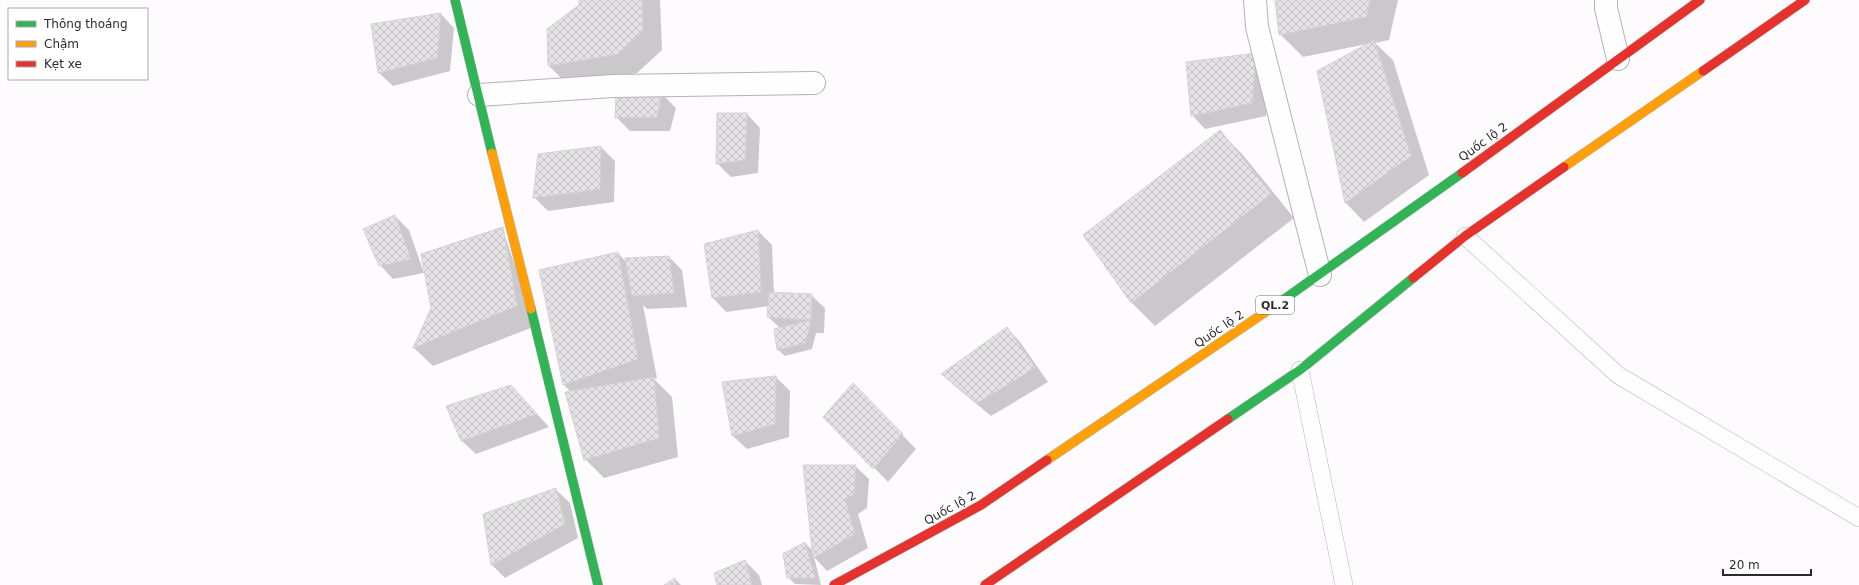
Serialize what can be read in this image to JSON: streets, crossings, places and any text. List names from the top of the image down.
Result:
{
  "streets": {
    "main road": ["Quốc lộ 2", "QL.2"]
  },
  "legend": ["Thông thoáng", "Chậm", "Kẹt xe"],
  "scale_bar": "20 m"
}
